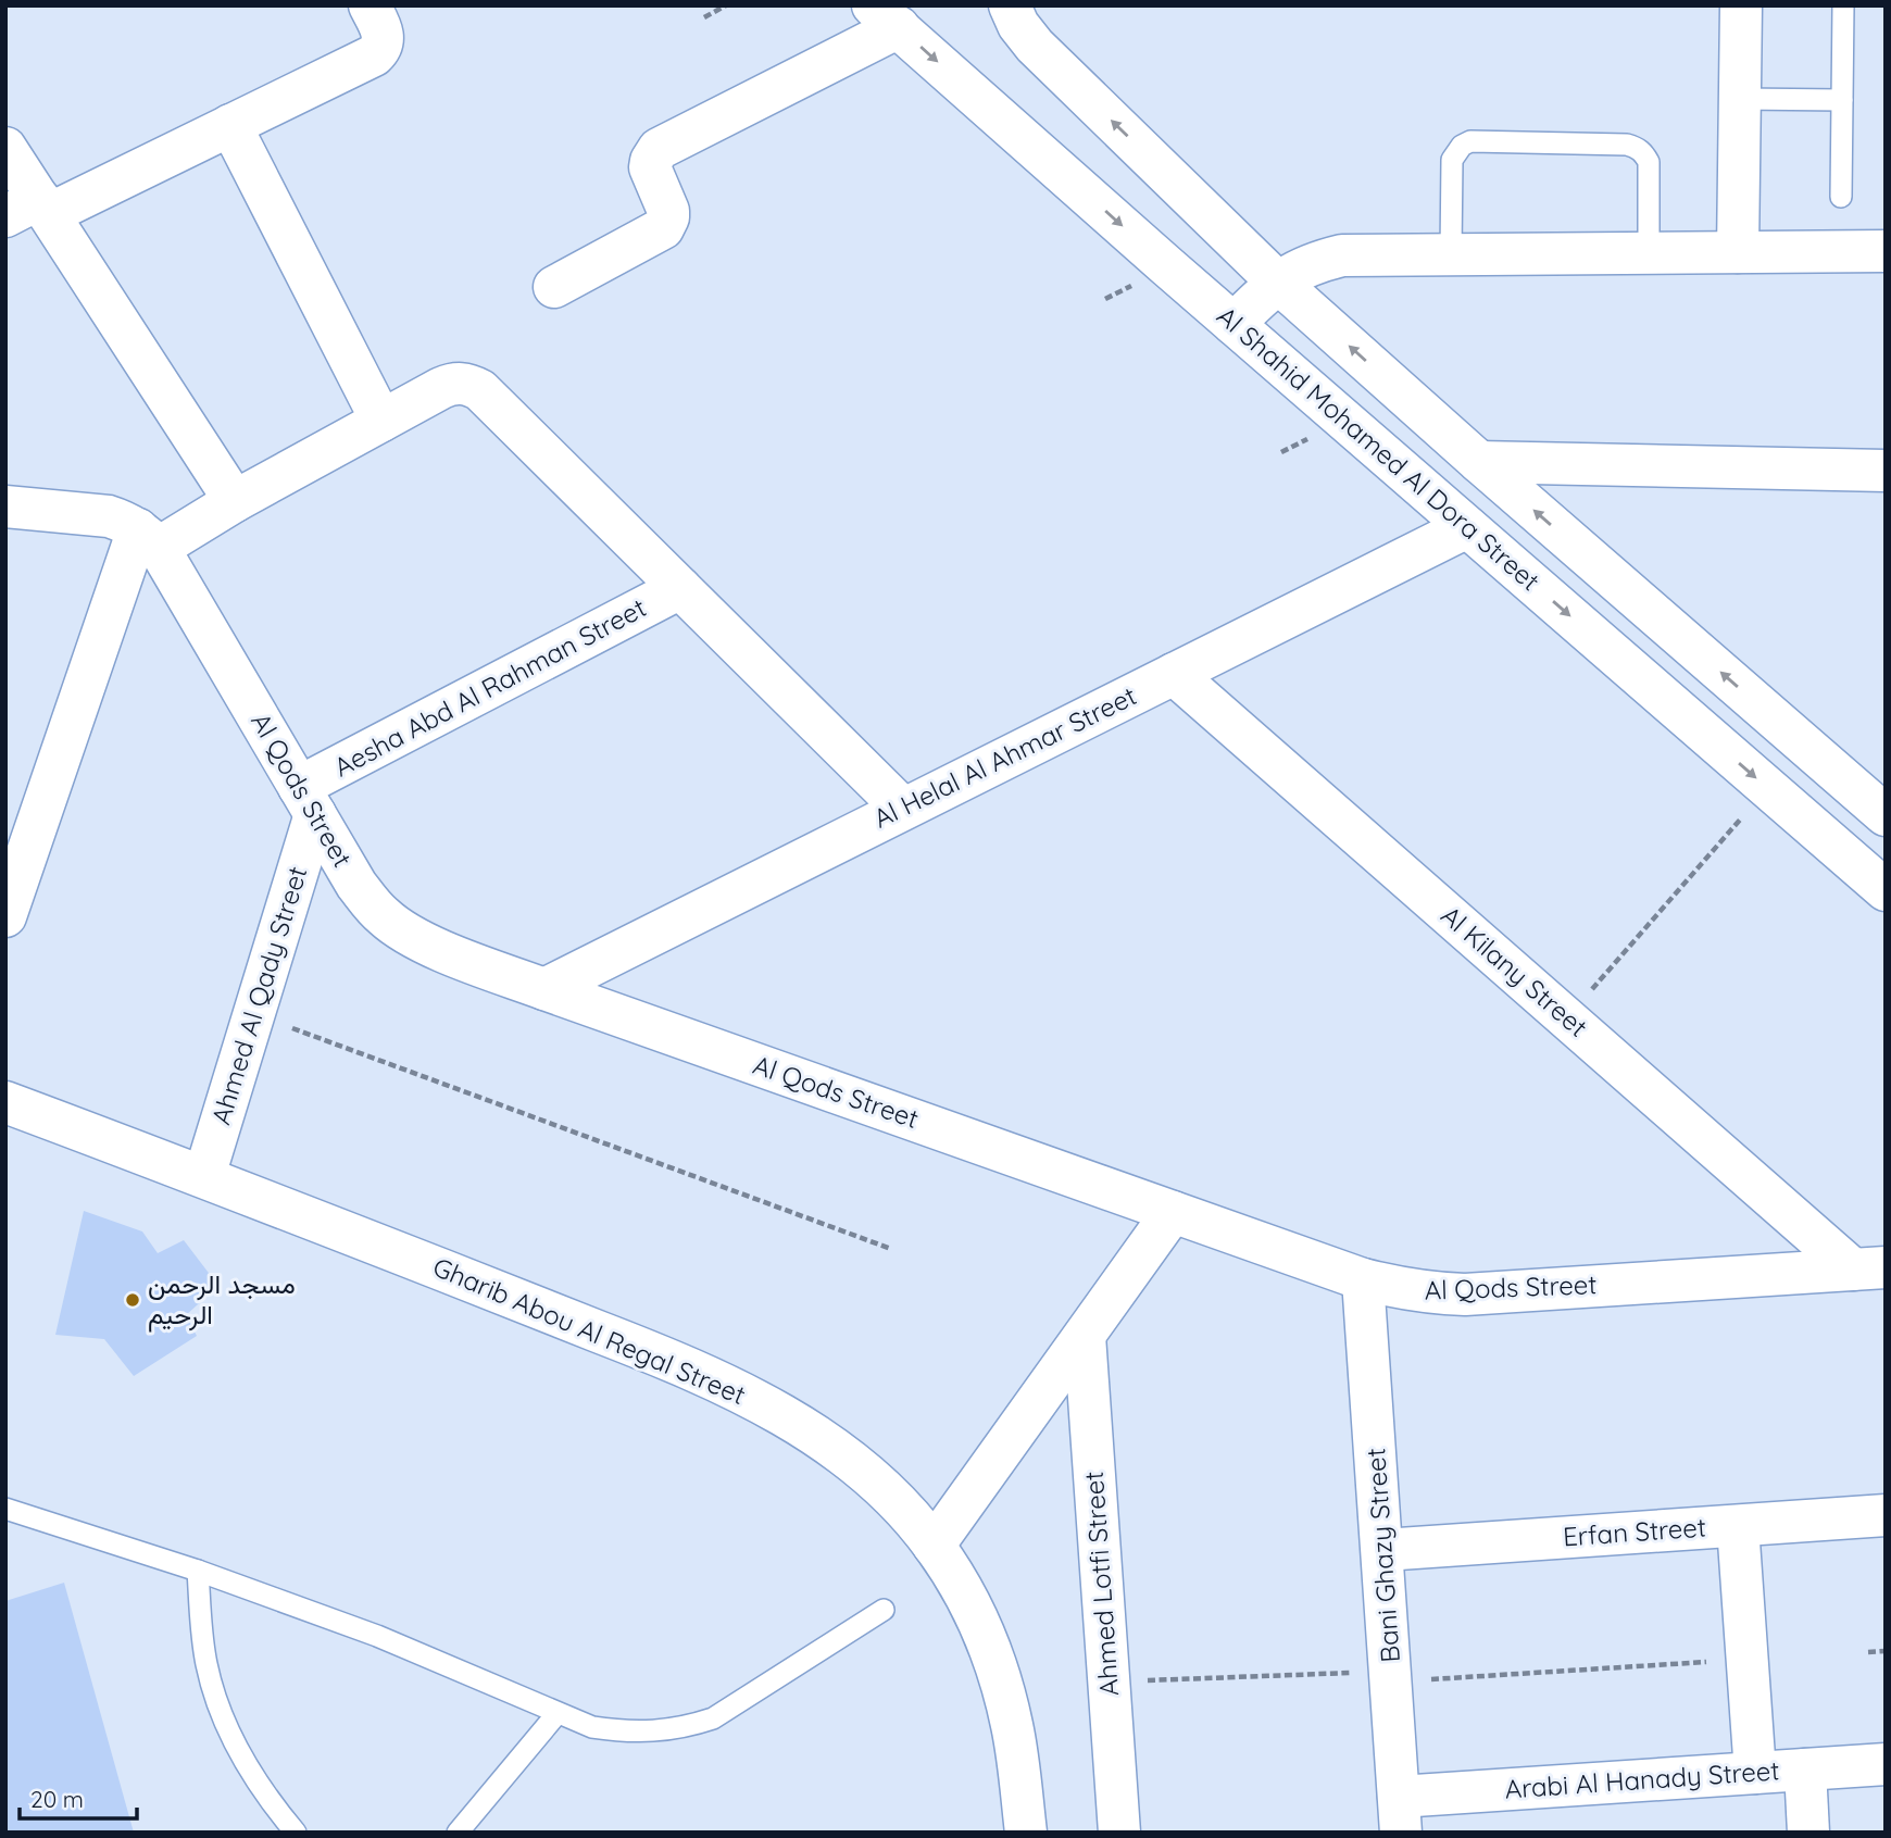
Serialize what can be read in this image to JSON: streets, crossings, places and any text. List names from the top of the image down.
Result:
{
  "streets": {
    "street": [
      "Al Shahid Mohamed Al Dora Street",
      "Aesha Abd Al Rahman Street",
      "Al Helal Al Ahmar Street",
      "Al Qods Street",
      "Al Kilany Street",
      "Ahmed Al Qady Street",
      "Gharib Abou Al Regal Street",
      "Erfan Street",
      "Bani Ghazy Street",
      "Ahmed Lotfi Street",
      "Arabi Al Hanady Street"
    ]
  },
  "crossings": [
    ["Al Shahid Mohamed Al Dora Street", "Al Helal Al Ahmar Street"],
    ["Aesha Abd Al Rahman Street", "Al Qods Street"],
    ["Aesha Abd Al Rahman Street", "Ahmed Al Qady Street"],
    ["Al Helal Al Ahmar Street", "Al Qods Street"],
    ["Al Helal Al Ahmar Street", "Al Kilany Street"],
    ["Al Qods Street", "Al Kilany Street"],
    ["Al Qods Street", "Ahmed Al Qady Street"],
    ["Al Qods Street", "Bani Ghazy Street"],
    ["Ahmed Al Qady Street", "Gharib Abou Al Regal Street"],
    ["Erfan Street", "Bani Ghazy Street"],
    ["Bani Ghazy Street", "Arabi Al Hanady Street"]
  ],
  "places": ["مسجد الرحمن الرحيم"],
  "scale_bar": "20 m"
}
